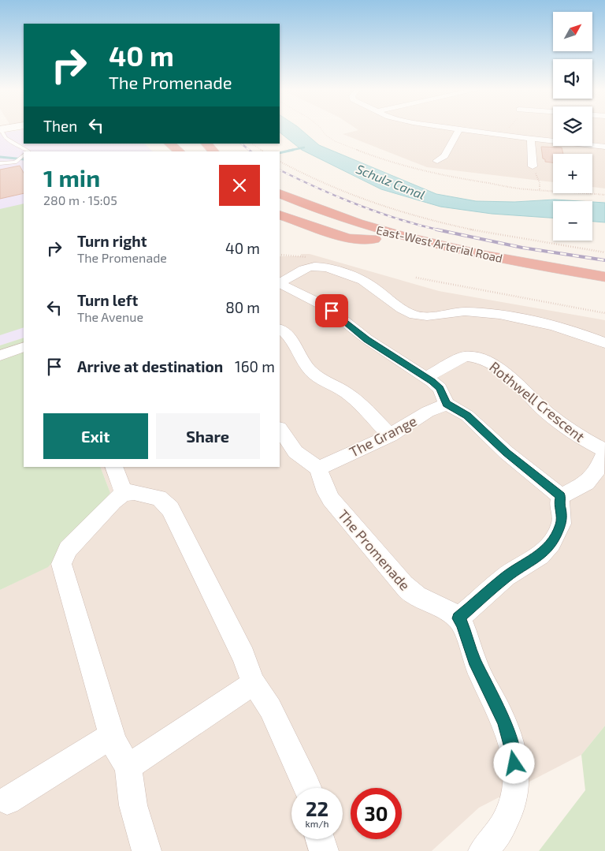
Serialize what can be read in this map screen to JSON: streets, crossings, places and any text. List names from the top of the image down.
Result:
{
  "streets": {
    "highway": ["East-West Arterial Road"],
    "street": ["Rothwell Crescent", "The Grange", "The Promenade"]
  },
  "crossings": [
    ["The Grange", "The Promenade"]
  ],
  "water": ["Schulz Canal"],
  "north": "top right",
  "page": {
    "map_buttons": ["+", "−"],
    "turn": ["40 m", "The Promenade"],
    "then": "Then",
    "heading": ["1 min", "280 m · 15:05"],
    "list": [
      {
        "name": "Turn right",
        "note": "The Promenade",
        "value": "40 m"
      },
      {
        "name": "Turn left",
        "note": "The Avenue",
        "value": "80 m"
      },
      {
        "name": "Arrive at destination",
        "value": "160 m"
      }
    ],
    "buttons": ["Exit", "Share"],
    "speed": "22 km/h",
    "limit": "30"
  }
}
